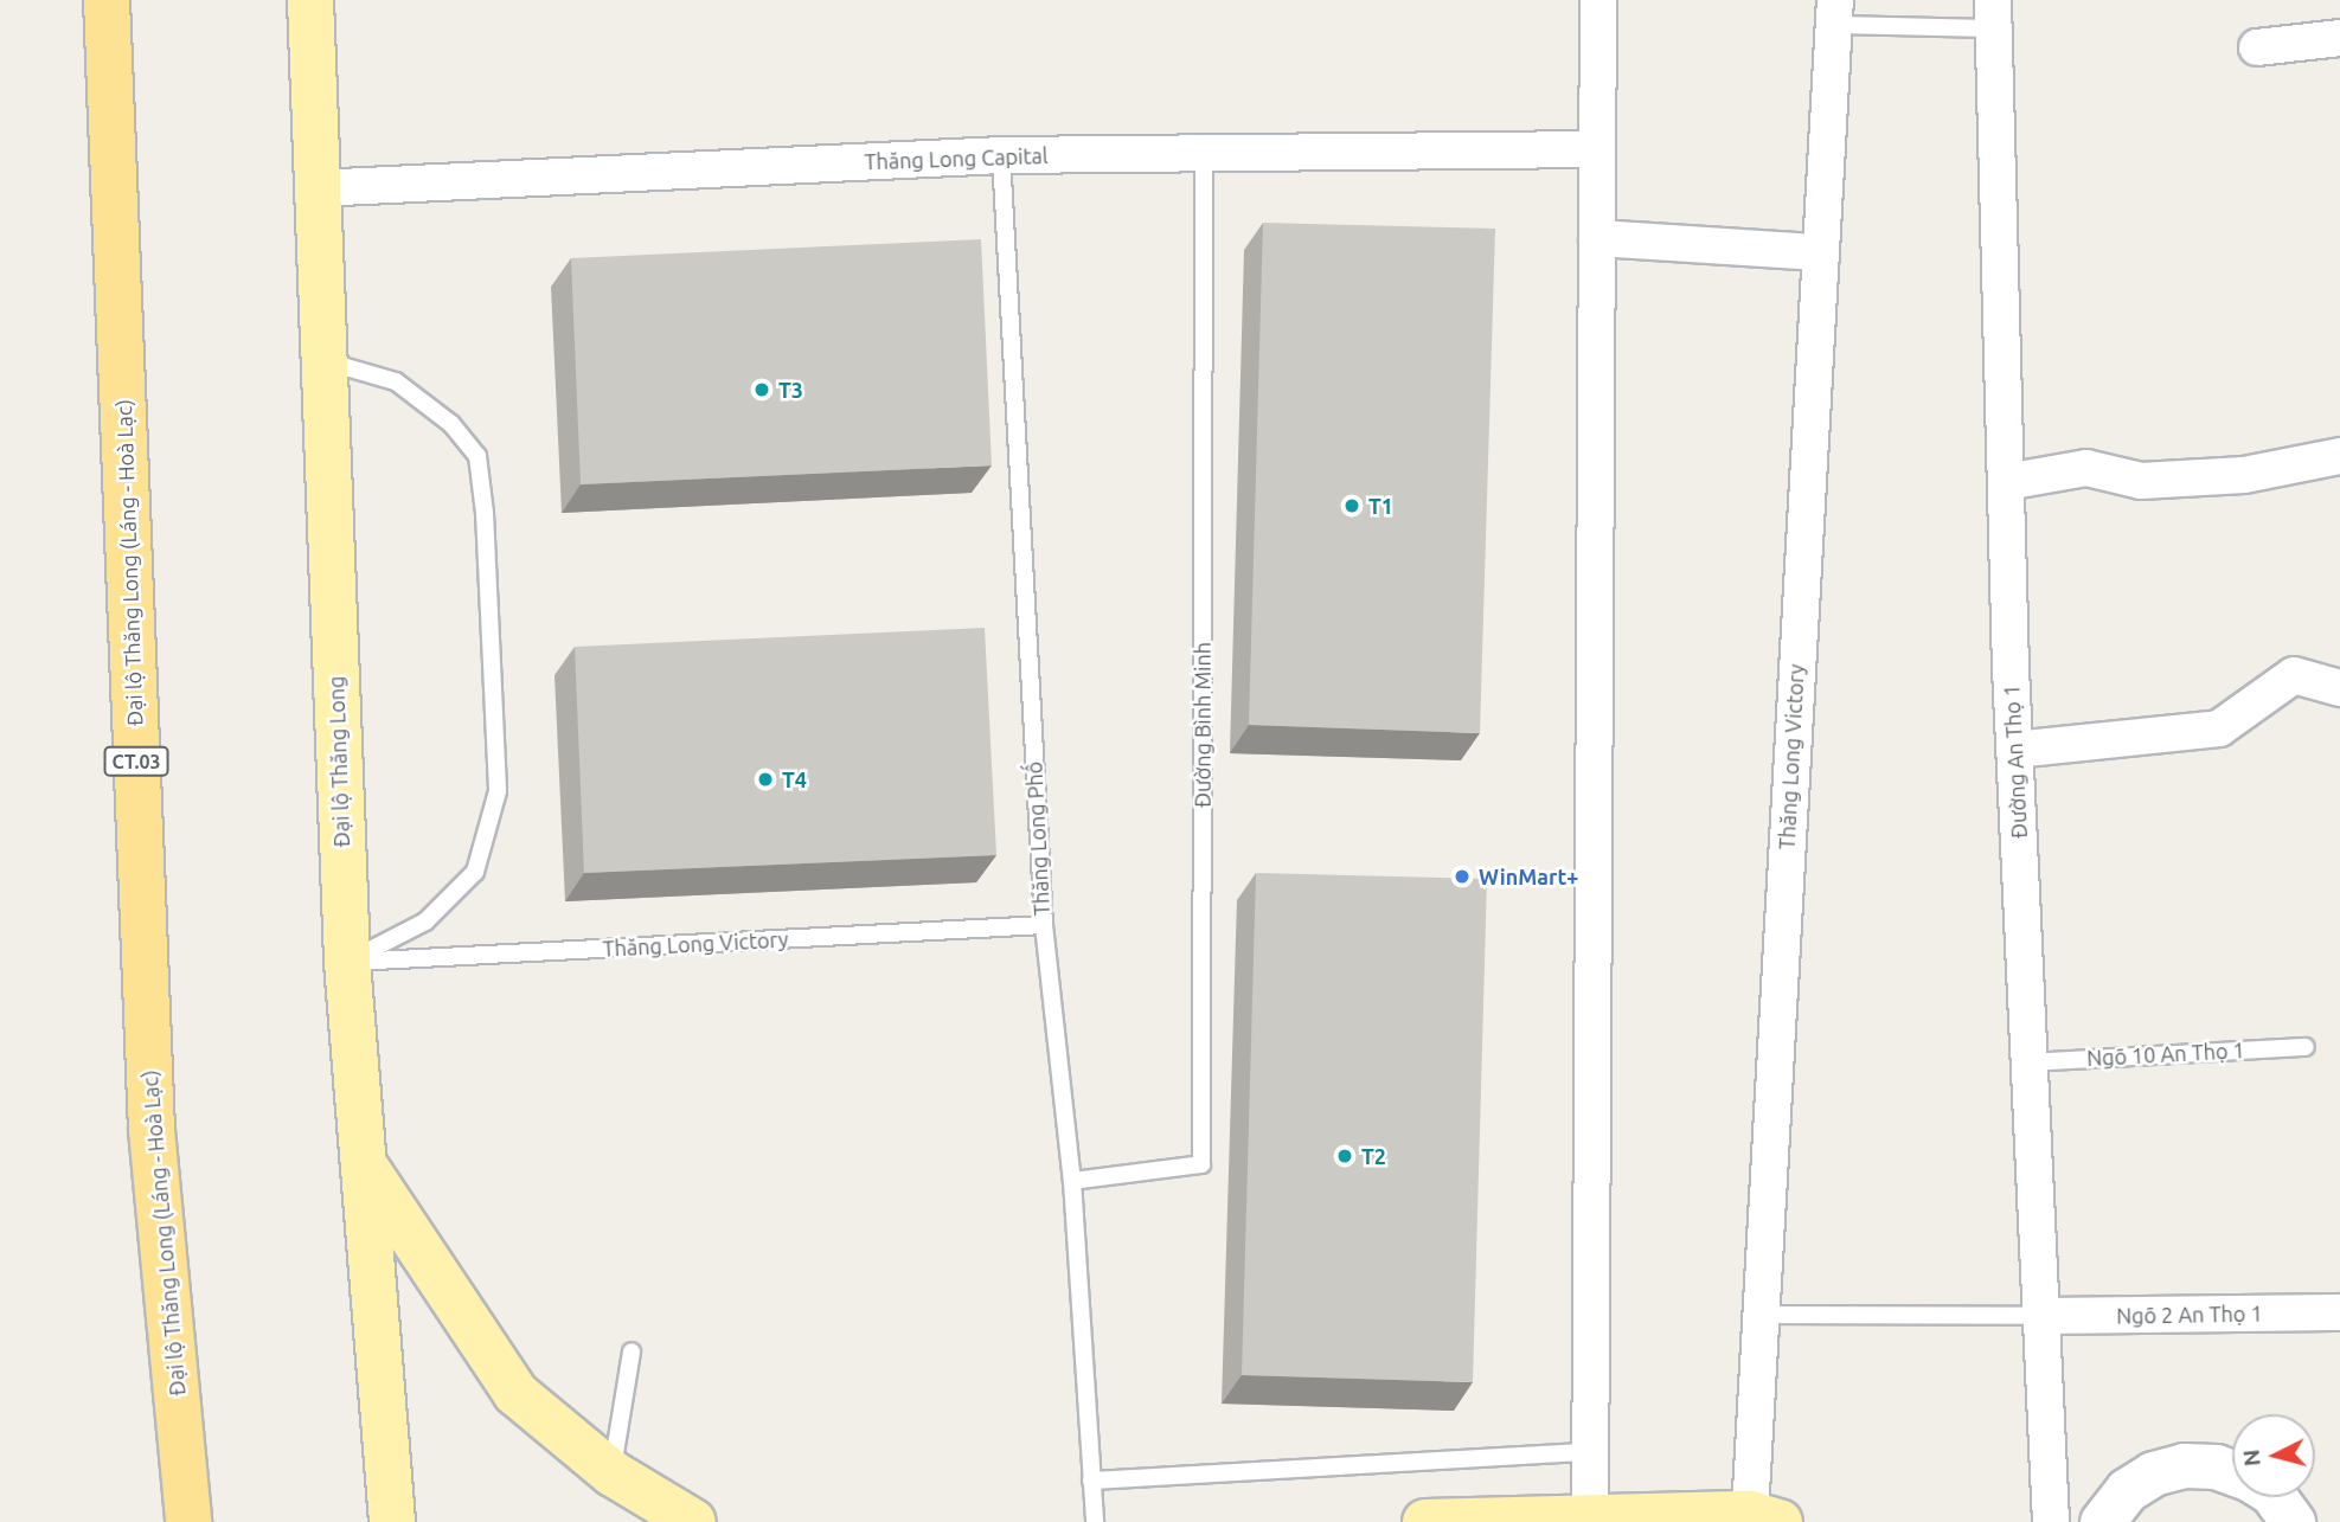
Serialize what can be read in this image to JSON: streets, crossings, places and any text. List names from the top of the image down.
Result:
{
  "streets": {
    "highway": ["Đại lộ Thăng Long (Láng - Hoà Lạc)", "CT.03"],
    "main road": ["Đại lộ Thăng Long"],
    "street": [
      "Thăng Long Capital",
      "Thăng Long Victory",
      "Đường An Thọ 1",
      "Ngõ 2 An Thọ 1"
    ],
    "lane": ["Đường Bình Minh", "Thăng Long Phố", "Ngõ 10 An Thọ 1"]
  },
  "crossings": [
    ["Thăng Long Capital", "Đường Bình Minh"],
    ["Thăng Long Capital", "Đại lộ Thăng Long"],
    ["Thăng Long Capital", "Thăng Long Phố"],
    ["Đường Bình Minh", "Thăng Long Phố"],
    ["Thăng Long Victory", "Đại lộ Thăng Long"],
    ["Thăng Long Victory", "Thăng Long Phố"],
    ["Đường An Thọ 1", "Ngõ 10 An Thọ 1"],
    ["Đường An Thọ 1", "Ngõ 2 An Thọ 1"]
  ],
  "places": [
    "T3",
    "T1",
    "T4",
    "WinMart+",
    "T2"
  ],
  "north": "left"
}
